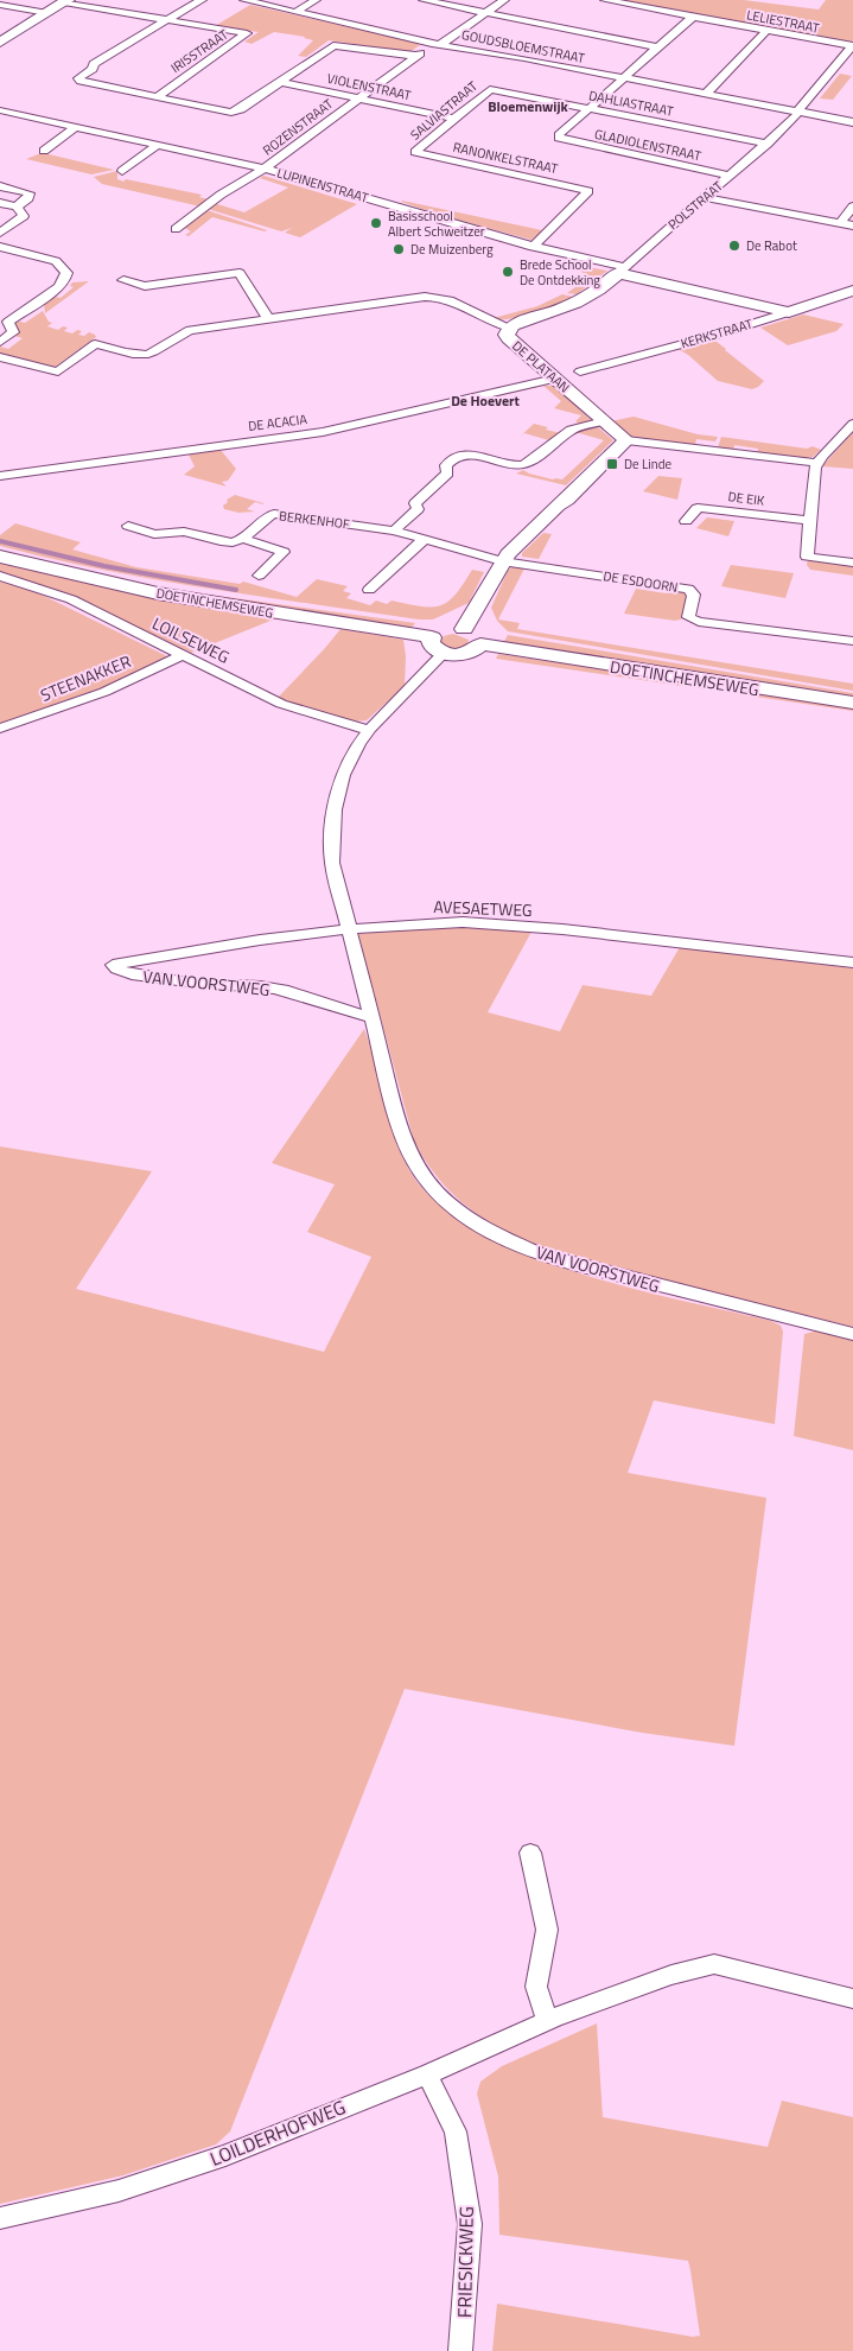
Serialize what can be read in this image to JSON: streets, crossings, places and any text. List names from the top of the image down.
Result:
{
  "streets": {
    "street": [
      "LELIESTRAAT",
      "GOUDSBLOEMSTRAAT",
      "IRISSTRAAT",
      "VIOLENSTRAAT",
      "DAHLIASTRAAT",
      "SALVIASTRAAT",
      "ROZENSTRAAT",
      "GLADIOLENSTRAAT",
      "RANONKELSTRAAT",
      "LUPINENSTRAAT",
      "POLSTRAAT",
      "KERKSTRAAT",
      "DE PLATAAN",
      "DE ACACIA",
      "DE EIK",
      "BERKENHOF",
      "DE ESDOORN",
      "DOETINCHEMSEWEG",
      "LOILSEWEG",
      "STEENAKKER",
      "AVESAETWEG",
      "VAN VOORSTWEG",
      "LOILDERHOFWEG",
      "FRIESICKWEG"
    ]
  },
  "crossings": [
    ["LELIESTRAAT", "POLSTRAAT"],
    ["GOUDSBLOEMSTRAAT", "ROZENSTRAAT"],
    ["GOUDSBLOEMSTRAAT", "POLSTRAAT"],
    ["VIOLENSTRAAT", "SALVIASTRAAT"],
    ["VIOLENSTRAAT", "ROZENSTRAAT"],
    ["DAHLIASTRAAT", "SALVIASTRAAT"],
    ["DAHLIASTRAAT", "GLADIOLENSTRAAT"],
    ["DAHLIASTRAAT", "POLSTRAAT"],
    ["SALVIASTRAAT", "RANONKELSTRAAT"],
    ["ROZENSTRAAT", "LUPINENSTRAAT"],
    ["GLADIOLENSTRAAT", "POLSTRAAT"],
    ["RANONKELSTRAAT", "LUPINENSTRAAT"],
    ["LUPINENSTRAAT", "POLSTRAAT"],
    ["LUPINENSTRAAT", "KERKSTRAAT"],
    ["POLSTRAAT", "DE PLATAAN"],
    ["DE PLATAAN", "DE ACACIA"],
    ["BERKENHOF", "DE ESDOORN"],
    ["LOILSEWEG", "STEENAKKER"],
    ["LOILSEWEG", "VAN VOORSTWEG"],
    ["AVESAETWEG", "VAN VOORSTWEG"],
    ["LOILDERHOFWEG", "FRIESICKWEG"]
  ],
  "districts": ["Bloemenwijk", "De Hoevert"],
  "places": {
    "other": [
      "Basisschool Albert Schweitzer",
      "De Rabot",
      "De Muizenberg",
      "Brede School De Ontdekking"
    ],
    "transit": ["De Linde"]
  }
}
